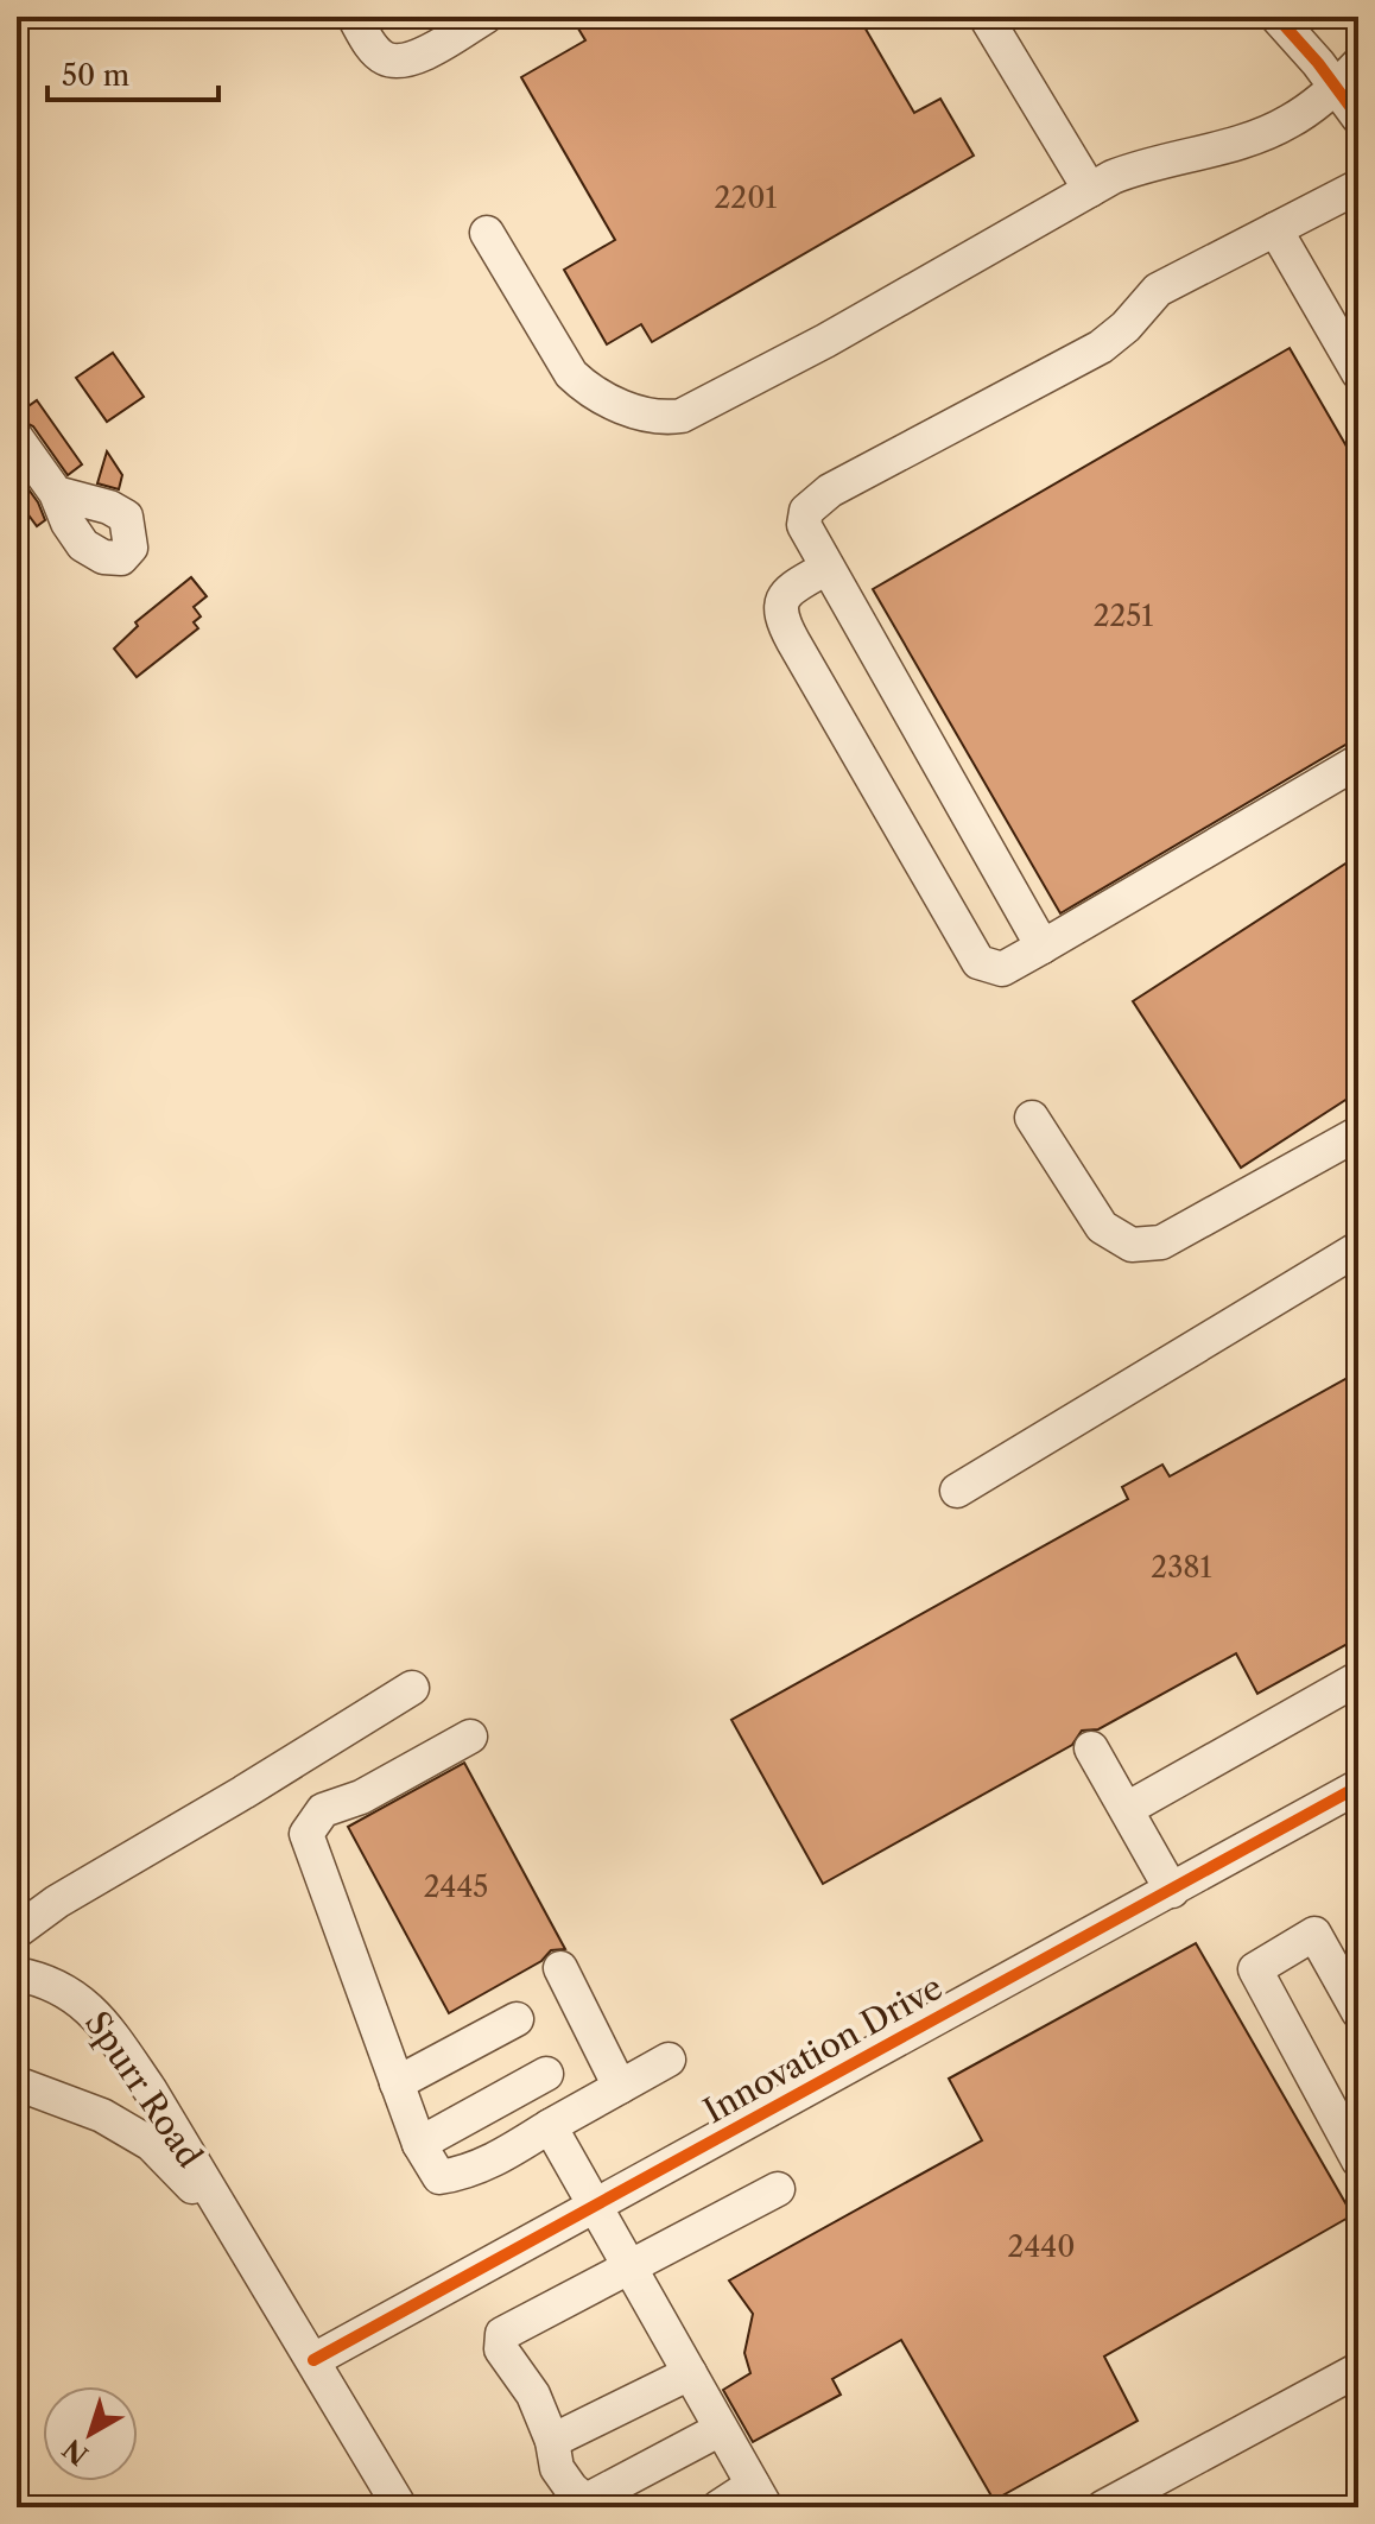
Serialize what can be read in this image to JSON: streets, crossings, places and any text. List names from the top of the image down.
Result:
{
  "streets": {
    "street": ["Innovation Drive", "Spurr Road"]
  },
  "crossings": [
    ["Innovation Drive", "Spurr Road"]
  ],
  "house_numbers": [
    "2201",
    "2251",
    "2381",
    "2445",
    "2440"
  ],
  "scale_bar": "50 m",
  "north": "bottom left"
}
